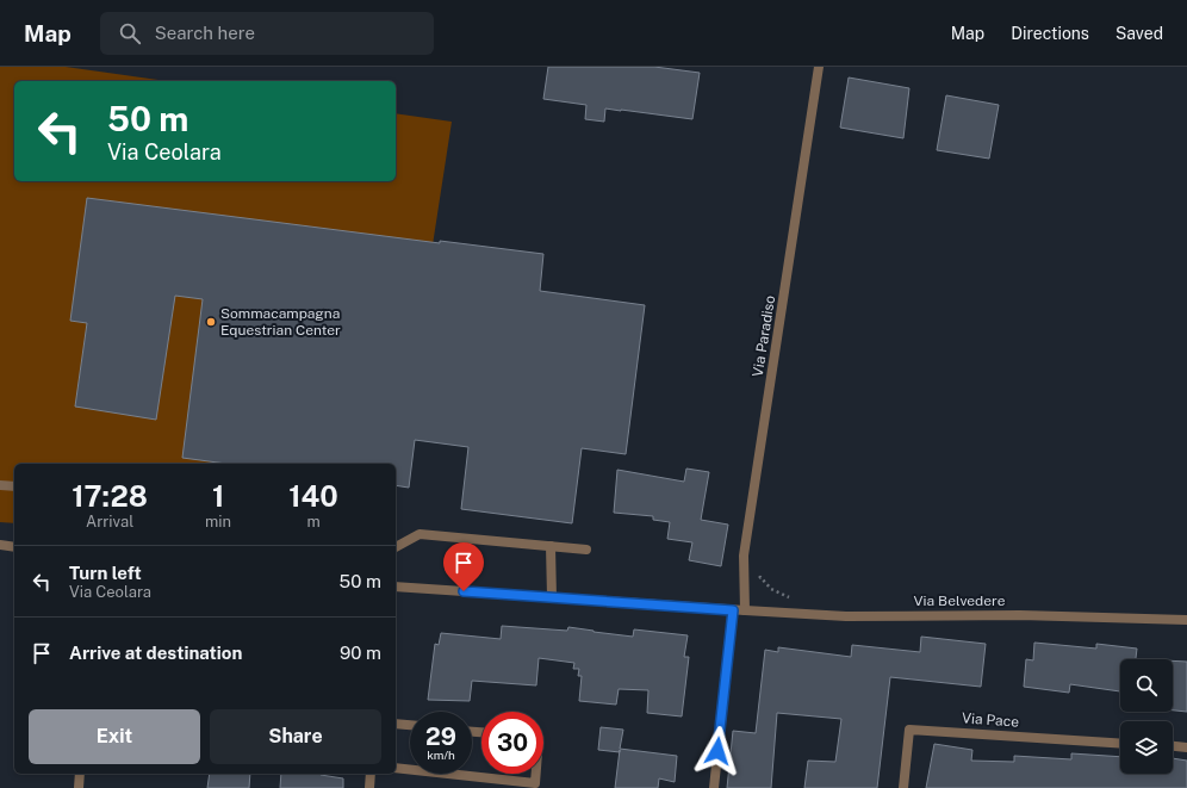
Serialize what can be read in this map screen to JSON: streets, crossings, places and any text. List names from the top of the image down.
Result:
{
  "streets": {
    "street": ["Via Paradiso", "Via Belvedere", "Via Pace"]
  },
  "crossings": [
    ["Via Paradiso", "Via Belvedere"]
  ],
  "places": ["Sommacampagna Equestrian Center"],
  "page": {
    "header": "Map",
    "search": "Search here",
    "nav": ["Map", "Directions", "Saved"],
    "turn": ["50 m", "Via Ceolara"],
    "eta": [
      "17:28",
      "Arrival",
      "1",
      "min",
      "140",
      "m"
    ],
    "list": [
      {
        "name": "Turn left",
        "note": "Via Ceolara",
        "value": "50 m"
      },
      {
        "name": "Arrive at destination",
        "value": "90 m"
      }
    ],
    "buttons": ["Exit", "Share"],
    "speed": "29 km/h",
    "limit": "30"
  }
}
